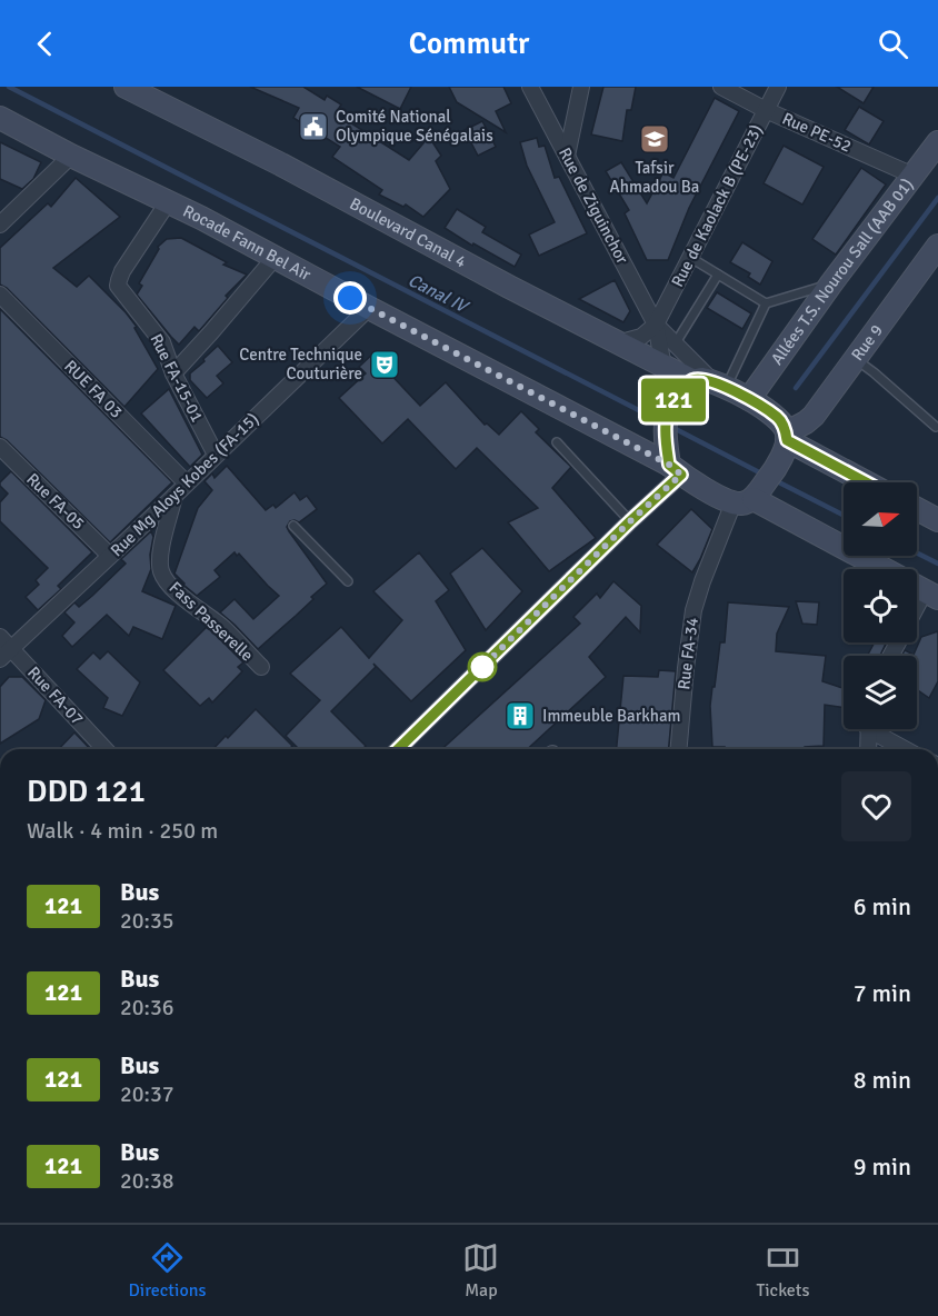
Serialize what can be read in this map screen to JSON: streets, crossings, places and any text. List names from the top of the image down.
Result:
{
  "streets": {
    "main road": [
      "Boulevard Canal 4",
      "Rocade Fann Bel Air",
      "Allées T.S. Nourou Sall (AAB 01)",
      "Rue 9"
    ],
    "street": [
      "Rue PE-52",
      "Rue de Ziguinchor",
      "Rue de Kaolack B (PE-23)",
      "Rue FA-15-01",
      "RUE FA 03",
      "Rue Mg Aloys Kobes (FA-15)",
      "Rue FA-05",
      "Fass Passerelle",
      "Rue FA-34",
      "Rue FA-07"
    ]
  },
  "crossings": [
    ["Rue PE-52", "Rue de Kaolack B (PE-23)"],
    ["Rue PE-52", "Allées T.S. Nourou Sall (AAB 01)"],
    ["Rue de Ziguinchor", "Rue de Kaolack B (PE-23)"],
    ["Boulevard Canal 4", "Rocade Fann Bel Air"],
    ["Boulevard Canal 4", "Allées T.S. Nourou Sall (AAB 01)"],
    ["Boulevard Canal 4", "Rue 9"],
    ["Boulevard Canal 4", "Rue FA-34"],
    ["Rocade Fann Bel Air", "Allées T.S. Nourou Sall (AAB 01)"],
    ["Rocade Fann Bel Air", "Rue 9"],
    ["Rocade Fann Bel Air", "Rue FA-15-01"],
    ["Rocade Fann Bel Air", "Rue Mg Aloys Kobes (FA-15)"],
    ["Rocade Fann Bel Air", "Rue FA-34"],
    ["Allées T.S. Nourou Sall (AAB 01)", "Rue 9"],
    ["Allées T.S. Nourou Sall (AAB 01)", "Rue FA-34"],
    ["Rue 9", "Rue FA-34"],
    ["Rue FA-15-01", "Rue Mg Aloys Kobes (FA-15)"],
    ["RUE FA 03", "Rue Mg Aloys Kobes (FA-15)"],
    ["Rue Mg Aloys Kobes (FA-15)", "Rue FA-05"],
    ["Rue Mg Aloys Kobes (FA-15)", "Fass Passerelle"],
    ["Rue Mg Aloys Kobes (FA-15)", "Rue FA-07"]
  ],
  "water": ["Canal IV"],
  "places": {
    "public building": ["Comité National Olympique Sénégalais"],
    "school or university": ["Tafsir Ahmadou Ba"],
    "theatre": ["Centre Technique Couturière"],
    "building": ["Immeuble Barkham"]
  },
  "lines": ["bus line 121"],
  "north": "right",
  "page": {
    "header": "Commutr",
    "on_map": "121",
    "heading": ["DDD 121", "Walk · 4 min · 250 m"],
    "list": [
      {
        "mark": "121",
        "name": "Bus",
        "note": "20:35",
        "value": "6 min"
      },
      {
        "mark": "121",
        "name": "Bus",
        "note": "20:36",
        "value": "7 min"
      },
      {
        "mark": "121",
        "name": "Bus",
        "note": "20:37",
        "value": "8 min"
      },
      {
        "mark": "121",
        "name": "Bus",
        "note": "20:38",
        "value": "9 min"
      }
    ],
    "tabs": ["Directions", "Map", "Tickets"]
  }
}
